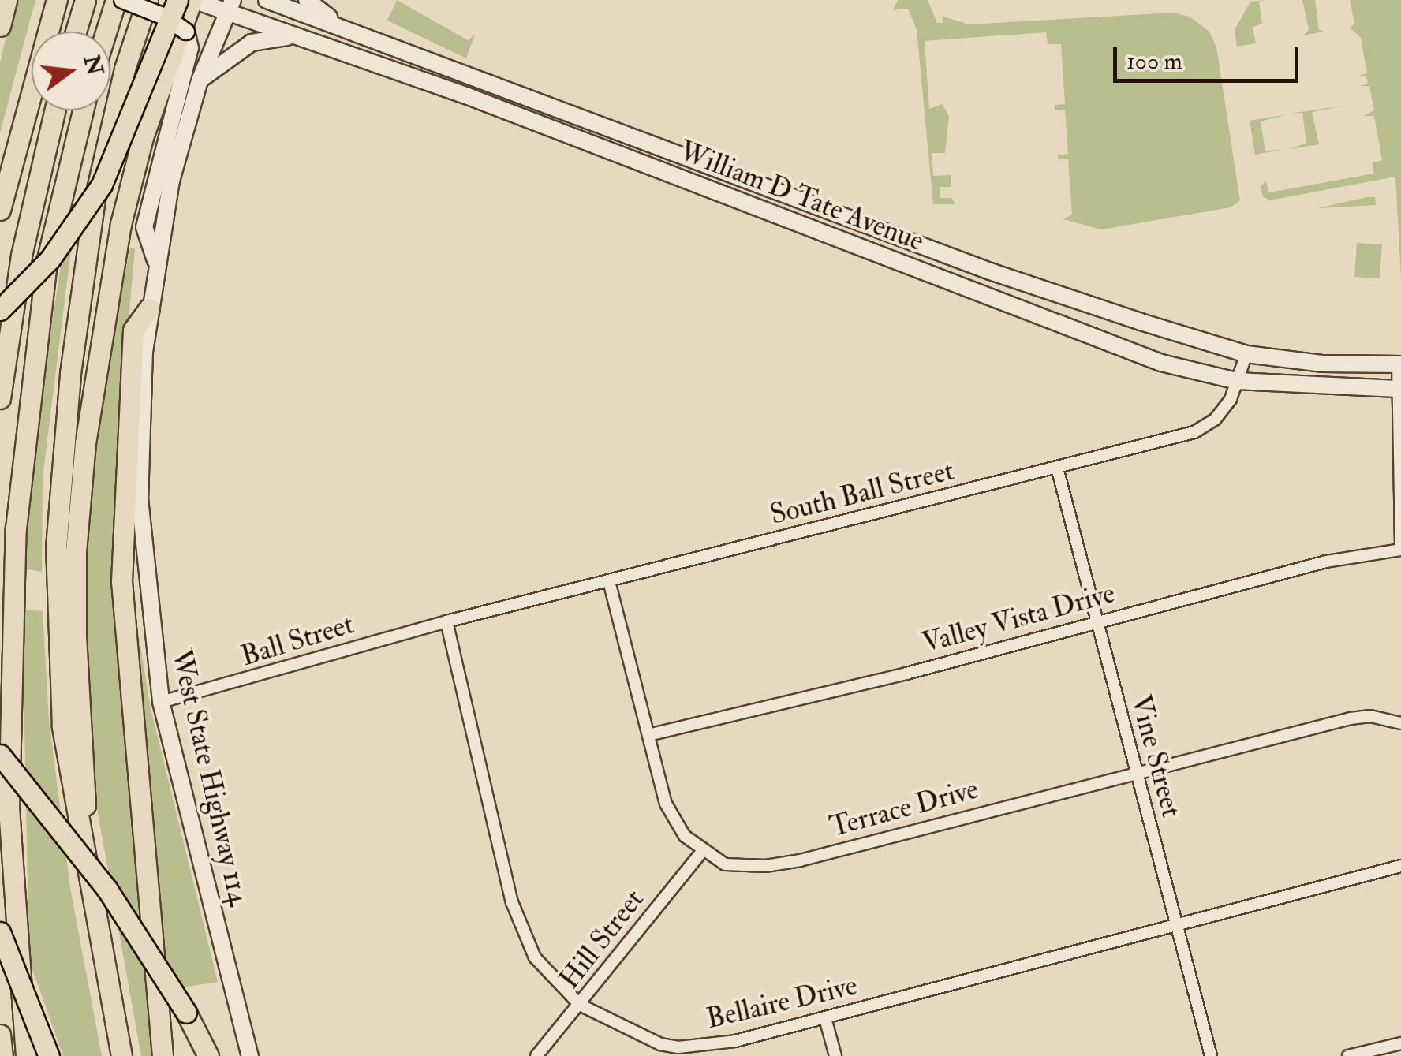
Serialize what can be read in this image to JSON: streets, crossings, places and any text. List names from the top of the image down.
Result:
{
  "streets": {
    "main road": ["William D Tate Avenue", "West State Highway 114"],
    "street": [
      "South Ball Street",
      "Valley Vista Drive",
      "Ball Street",
      "Vine Street",
      "Terrace Drive",
      "Hill Street",
      "Bellaire Drive"
    ]
  },
  "crossings": [
    ["William D Tate Avenue", "South Ball Street"],
    ["William D Tate Avenue", "West State Highway 114"],
    ["South Ball Street", "Ball Street"],
    ["South Ball Street", "Vine Street"],
    ["South Ball Street", "Terrace Drive"],
    ["South Ball Street", "Bellaire Drive"],
    ["Valley Vista Drive", "Vine Street"],
    ["Valley Vista Drive", "Terrace Drive"],
    ["Ball Street", "West State Highway 114"],
    ["Ball Street", "Bellaire Drive"],
    ["Vine Street", "Terrace Drive"],
    ["Vine Street", "Bellaire Drive"],
    ["Terrace Drive", "Hill Street"],
    ["Hill Street", "Bellaire Drive"]
  ],
  "scale_bar": "100 m",
  "north": "right"
}
